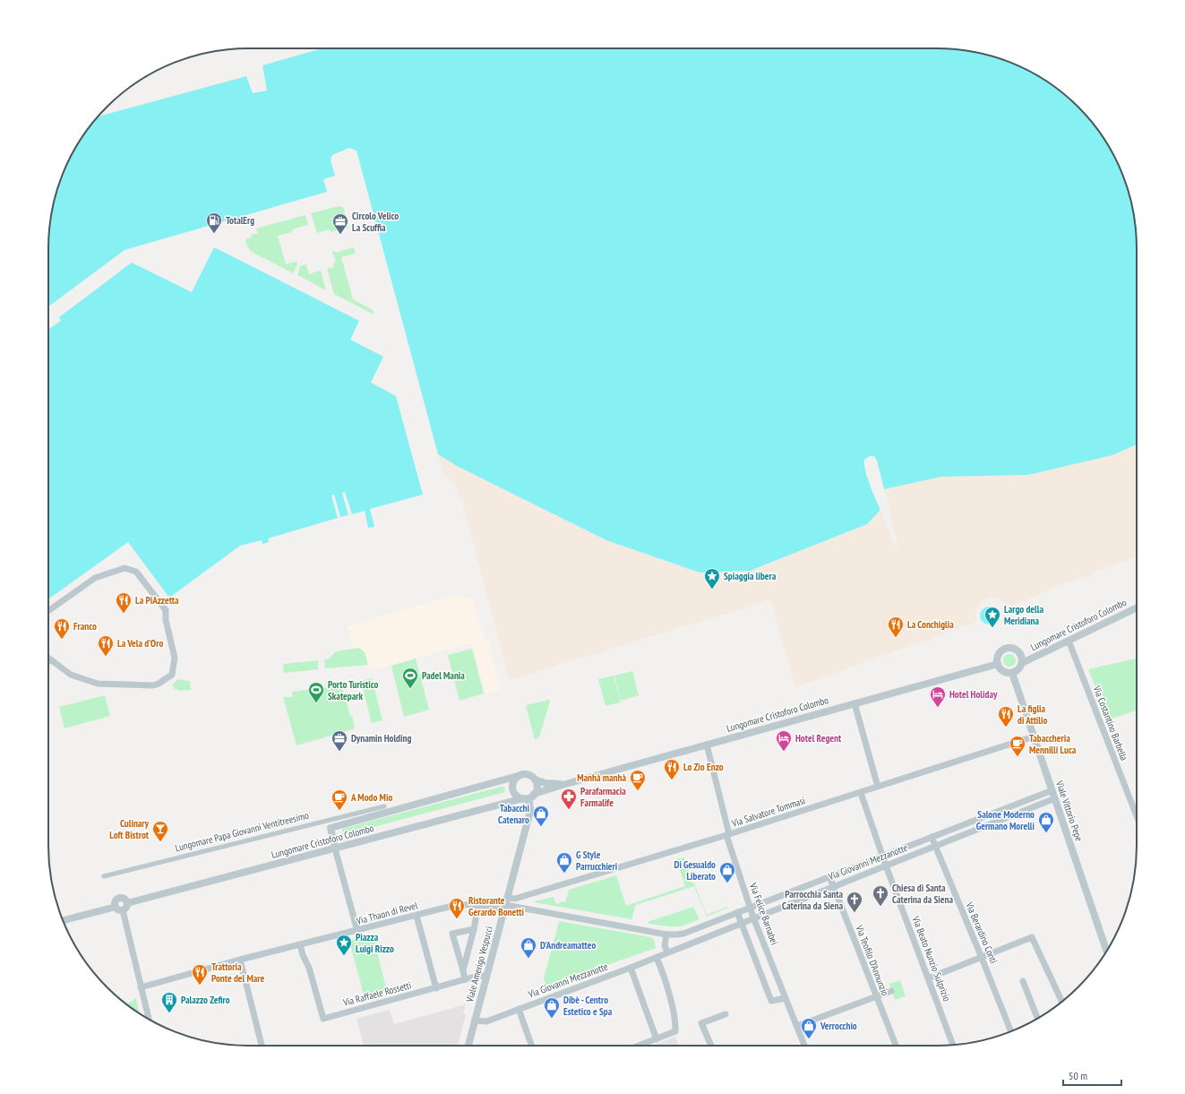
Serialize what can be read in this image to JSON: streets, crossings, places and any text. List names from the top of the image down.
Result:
{
  "streets": {
    "street": [
      "Lungomare Cristoforo Colombo",
      "Via Costantino Barbella",
      "Viale Vittorio Pepe",
      "Via Salvatore Tommasi",
      "Lungomare Papa Giovanni Ventitreesimo",
      "Via Giovanni Mezzanotte",
      "Via Thaon di Revel",
      "Via Felice Barnabei",
      "Via Berardino Conti",
      "Via Beato Nunzio Sulprizio",
      "Via Teofilo D'Annunzio",
      "Viale Amerigo Vespucci",
      "Via Raffaele Rossetti"
    ]
  },
  "crossings": [
    ["Lungomare Cristoforo Colombo", "Via Costantino Barbella"],
    ["Lungomare Cristoforo Colombo", "Viale Vittorio Pepe"],
    ["Lungomare Cristoforo Colombo", "Via Felice Barnabei"],
    ["Lungomare Cristoforo Colombo", "Viale Amerigo Vespucci"],
    ["Viale Vittorio Pepe", "Via Salvatore Tommasi"],
    ["Viale Vittorio Pepe", "Via Giovanni Mezzanotte"],
    ["Via Salvatore Tommasi", "Via Giovanni Mezzanotte"],
    ["Via Salvatore Tommasi", "Via Thaon di Revel"],
    ["Via Salvatore Tommasi", "Via Felice Barnabei"],
    ["Via Salvatore Tommasi", "Via Beato Nunzio Sulprizio"],
    ["Via Salvatore Tommasi", "Viale Amerigo Vespucci"],
    ["Via Giovanni Mezzanotte", "Via Thaon di Revel"],
    ["Via Giovanni Mezzanotte", "Via Felice Barnabei"],
    ["Via Giovanni Mezzanotte", "Via Berardino Conti"],
    ["Via Giovanni Mezzanotte", "Via Beato Nunzio Sulprizio"],
    ["Via Giovanni Mezzanotte", "Via Teofilo D'Annunzio"],
    ["Via Giovanni Mezzanotte", "Viale Amerigo Vespucci"],
    ["Via Thaon di Revel", "Viale Amerigo Vespucci"],
    ["Via Thaon di Revel", "Via Raffaele Rossetti"],
    ["Viale Amerigo Vespucci", "Via Raffaele Rossetti"]
  ],
  "places": {
    "fuel station": ["TotalErg"],
    "office": ["Circolo Velico La Scuffia", "Dynamin Holding"],
    "place": ["Spiaggia libera", "Largo della Meridiana", "Piazza Luigi Rizzo"],
    "restaurant": [
      "La PiAzzetta",
      "La Conchiglia",
      "Franco",
      "La Vela d'Oro",
      "La figlia di Attilio",
      "Lo Zio Enzo",
      "Ristorante Gerardo Bonetti",
      "Trattoria Ponte del Mare"
    ],
    "sports": ["Padel Mania", "Porto Turistico Skatepark"],
    "hotel": ["Hotel Holiday", "Hotel Regent"],
    "cafe": ["Tabaccheria Mennilli Luca", "Manhà manhà", "A Modo Mio"],
    "pharmacy": ["Parafarmacia Farmalife"],
    "shop": [
      "Tabacchi Catenaro",
      "Salone Moderno Germano Morelli",
      "G Style Parrucchieri",
      "Di Gesualdo Liberato",
      "D'Andreamatteo",
      "Dibè - Centro Estetico e Spa",
      "Verrocchio"
    ],
    "bar": ["Culinary Loft Bistrot"],
    "church": ["Chiesa di Santa Caterina da Siena", "Parrocchia Santa Caterina da Siena"],
    "building": ["Palazzo Zefiro"]
  },
  "scale_bar": "50 m"
}
